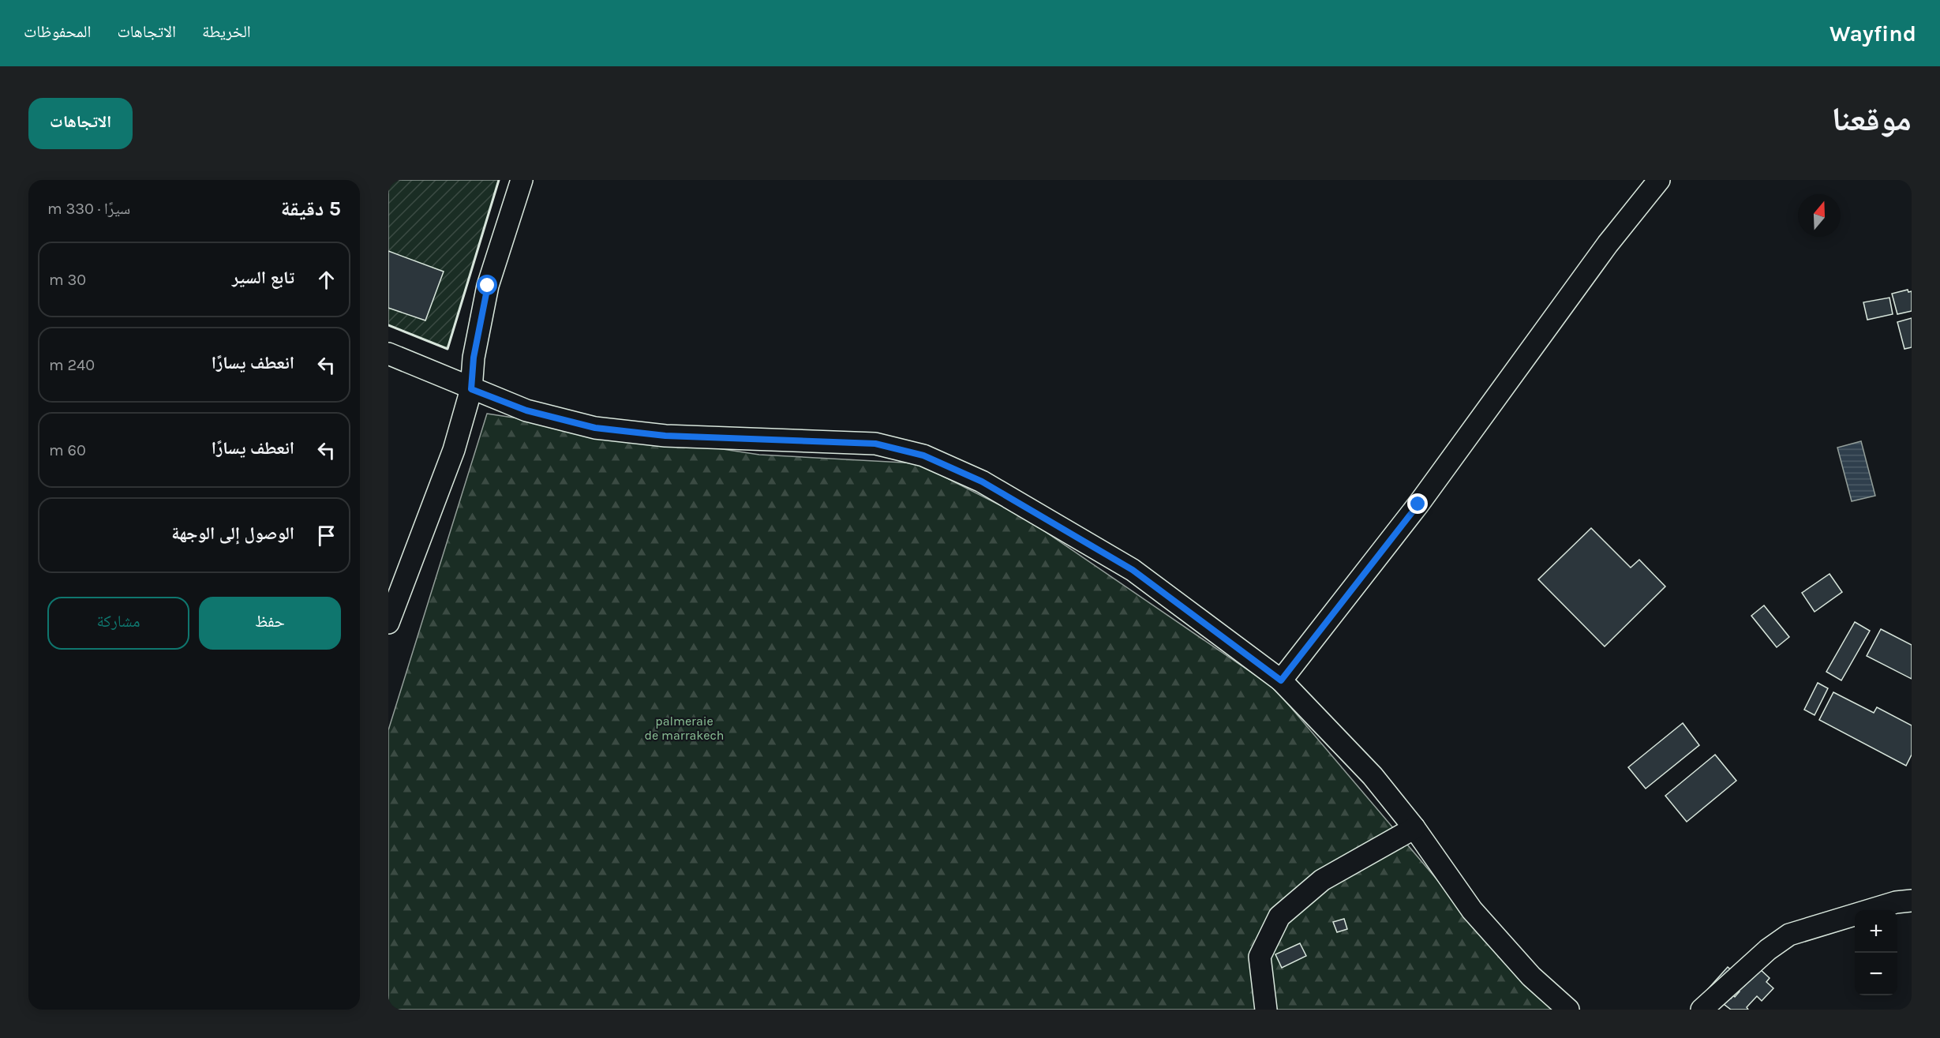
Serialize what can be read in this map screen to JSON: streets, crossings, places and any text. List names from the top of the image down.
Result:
{
  "parks": ["palmeraie de marrakech"],
  "north": "top",
  "page": {
    "header": "Wayfind",
    "nav": ["الخريطة", "الاتجاهات", "المحفوظات"],
    "title": "موقعنا",
    "buttons": [
      "الاتجاهات",
      ["حفظ", "مشاركة"]
    ],
    "heading": ["5 دقيقة", "سيرًا · 330 m"],
    "list": [
      ["تابع السير", "30 m"],
      ["انعطف يسارًا", "240 m"],
      ["انعطف يسارًا", "60 m"],
      "الوصول إلى الوجهة"
    ],
    "map_buttons": ["+", "−"]
  }
}
